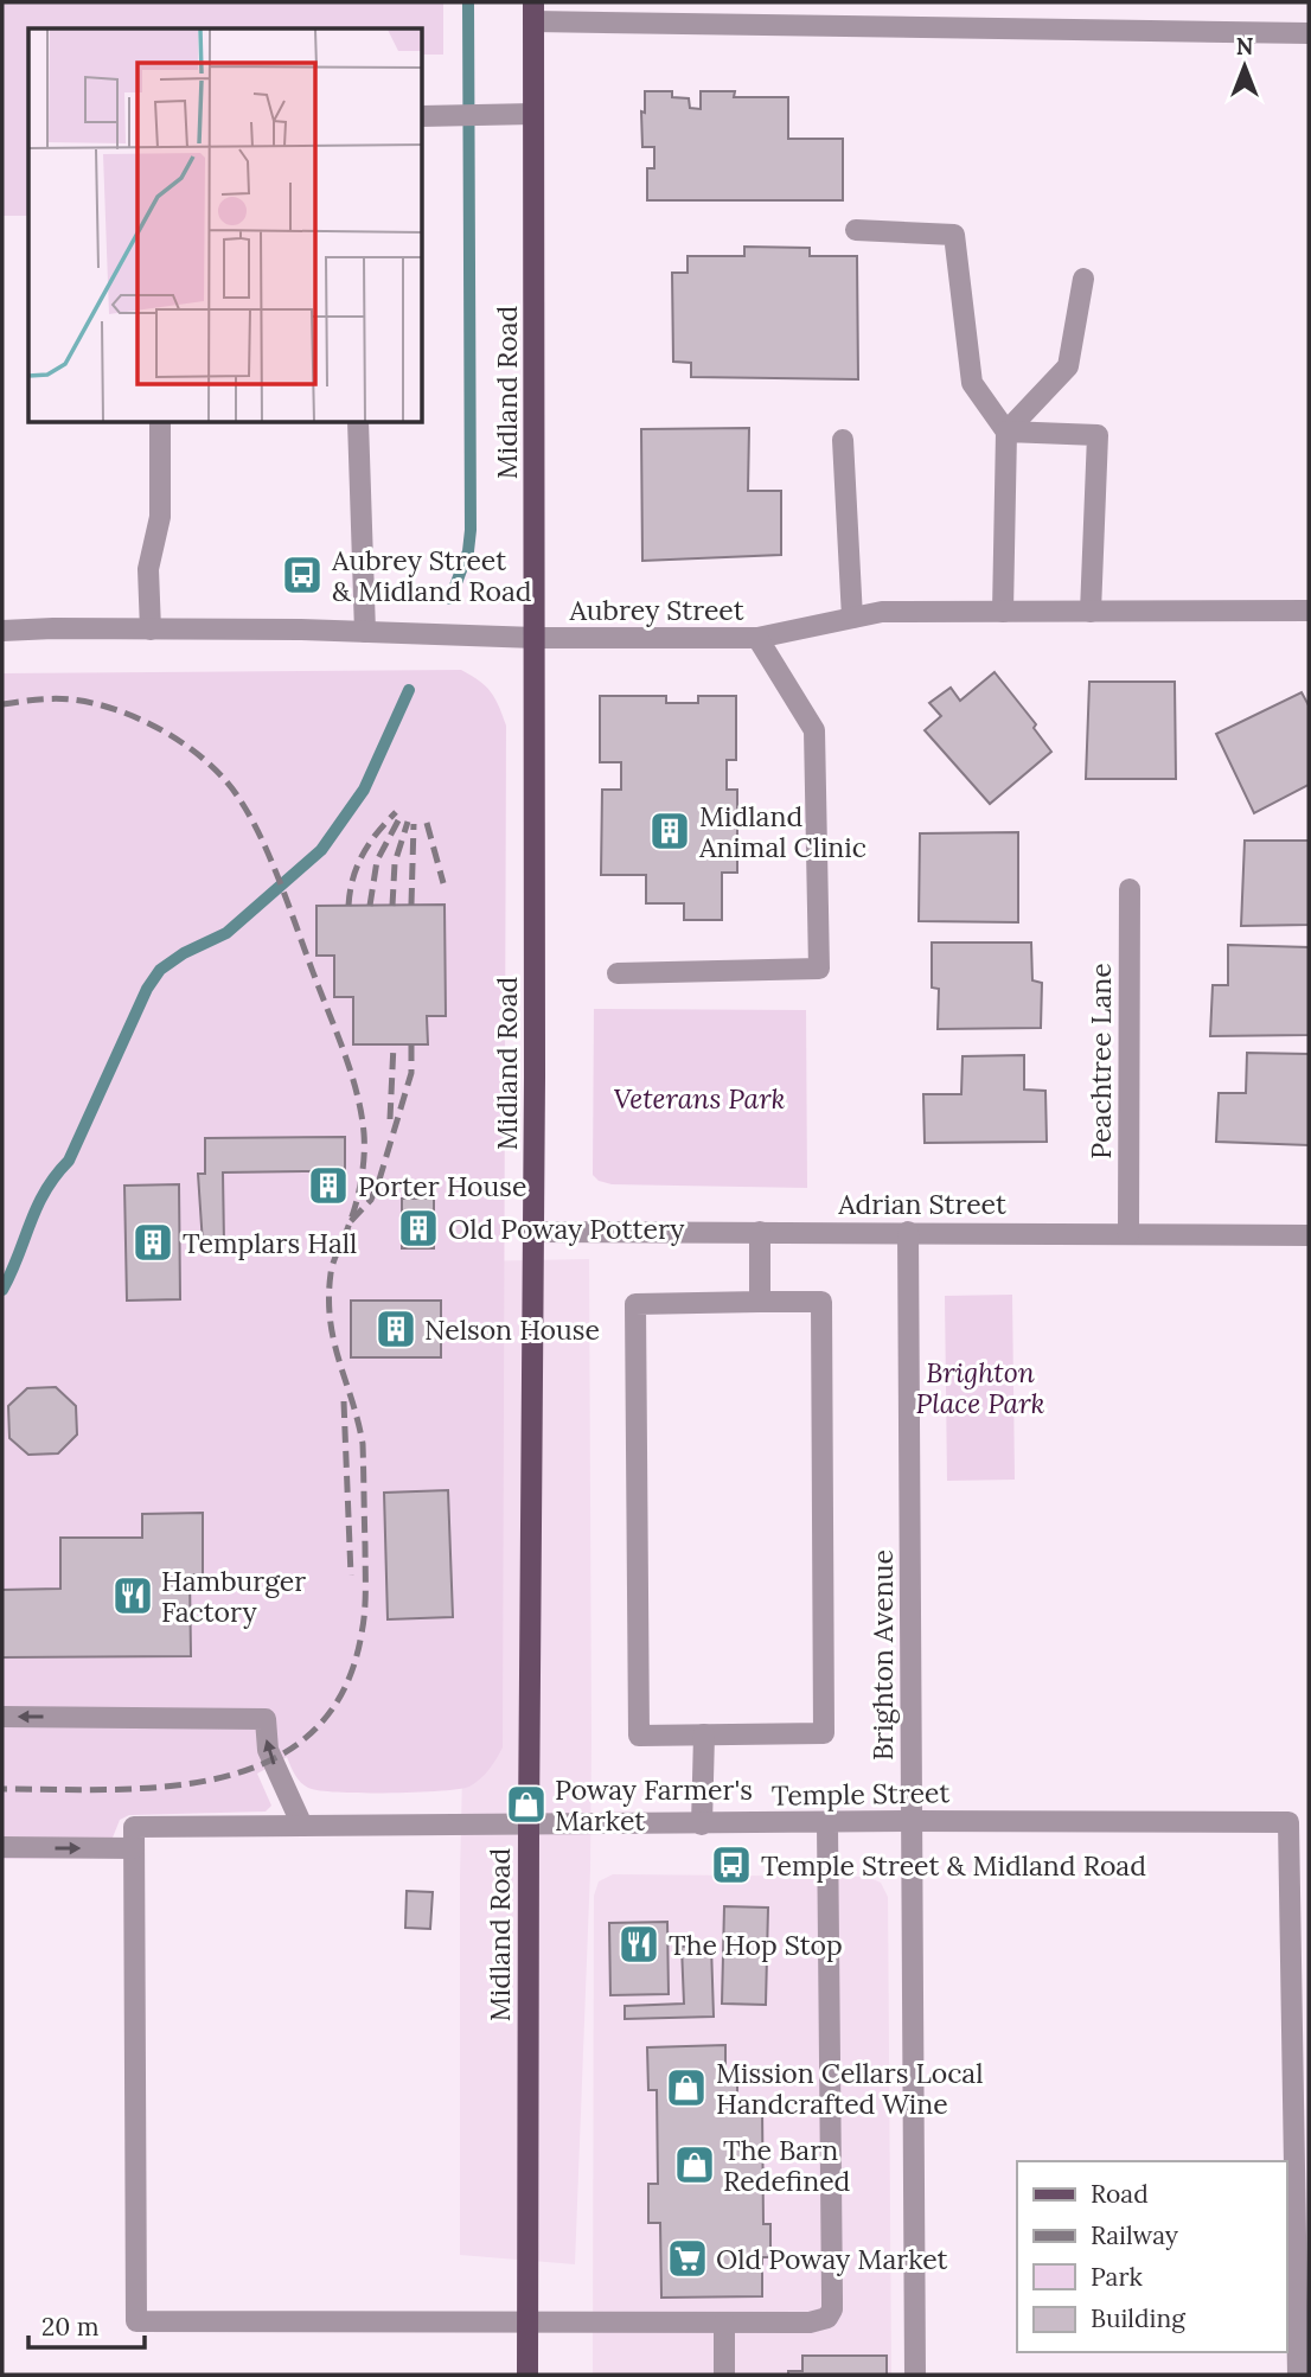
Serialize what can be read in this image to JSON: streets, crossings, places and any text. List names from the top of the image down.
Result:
{
  "streets": {
    "main road": ["Midland Road"],
    "street": [
      "Aubrey Street",
      "Peachtree Lane",
      "Adrian Street",
      "Brighton Avenue",
      "Temple Street"
    ]
  },
  "crossings": [
    ["Midland Road", "Aubrey Street"],
    ["Midland Road", "Adrian Street"],
    ["Midland Road", "Temple Street"],
    ["Peachtree Lane", "Adrian Street"],
    ["Adrian Street", "Brighton Avenue"],
    ["Brighton Avenue", "Temple Street"]
  ],
  "parks": ["Veterans Park", "Brighton Place Park"],
  "places": {
    "bus stop": ["Aubrey Street & Midland Road", "Temple Street & Midland Road"],
    "building": [
      "Midland Animal Clinic",
      "Porter House",
      "Old Poway Pottery",
      "Templars Hall",
      "Nelson House"
    ],
    "restaurant": ["Hamburger Factory", "The Hop Stop"],
    "shop": ["Poway Farmer's Market", "Mission Cellars Local Handcrafted Wine", "The Barn Redefined"],
    "supermarket": ["Old Poway Market"]
  },
  "legend": [
    "Road",
    "Railway",
    "Park",
    "Building"
  ],
  "scale_bar": "20 m",
  "north": "top"
}
